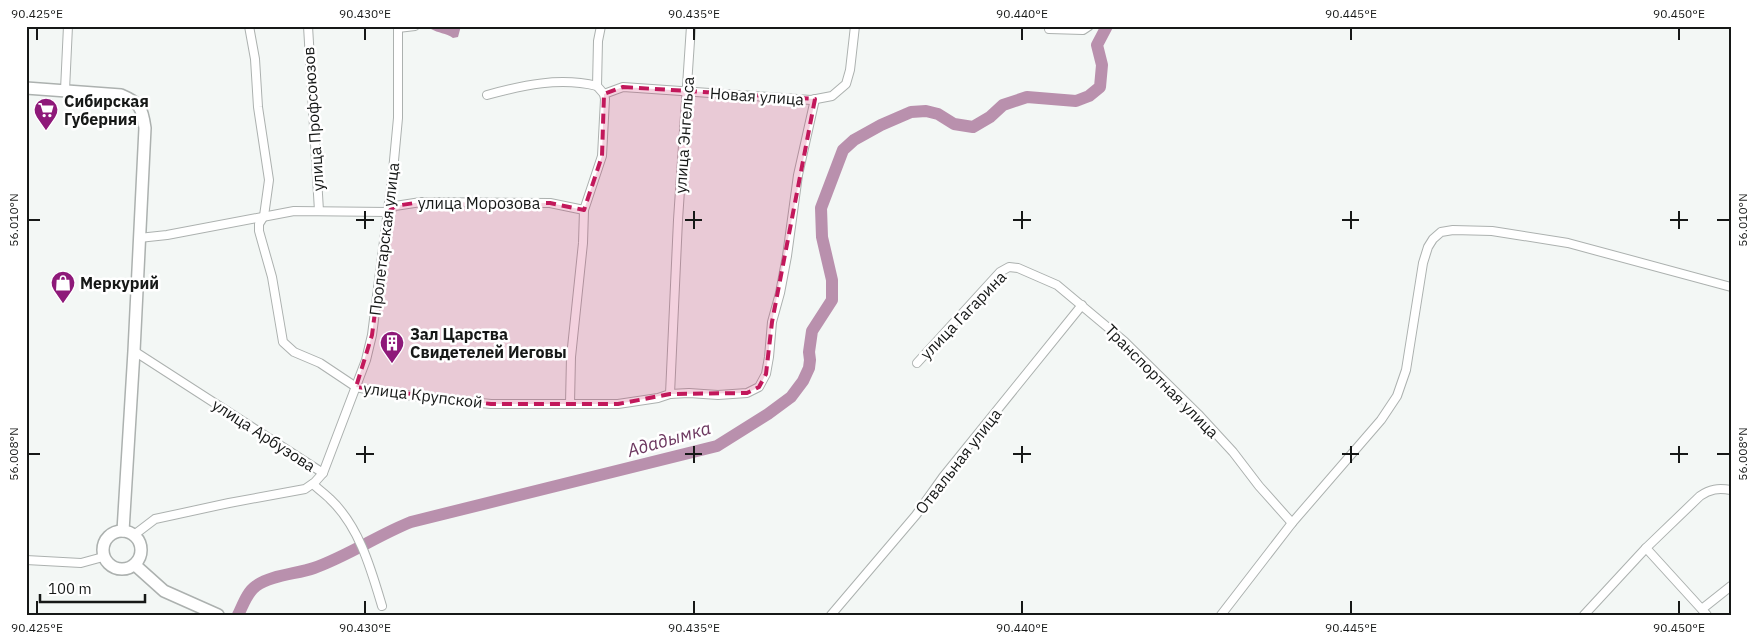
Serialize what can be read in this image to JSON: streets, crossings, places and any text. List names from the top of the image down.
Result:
{
  "streets": {
    "street": [
      "Новая улица",
      "улица Профсоюзов",
      "улица Энгельса",
      "улица Морозова",
      "Пролетарская улица",
      "улица Гагарина",
      "Транспортная улица",
      "улица Крупской",
      "улица Арбузова",
      "Отвальная улица"
    ]
  },
  "crossings": [
    ["Новая улица", "улица Энгельса"],
    ["Новая улица", "улица Крупской"],
    ["улица Профсоюзов", "улица Морозова"],
    ["улица Энгельса", "улица Крупской"],
    ["улица Морозова", "Пролетарская улица"],
    ["улица Морозова", "улица Крупской"],
    ["Пролетарская улица", "улица Крупской"],
    ["Пролетарская улица", "улица Арбузова"],
    ["улица Гагарина", "Транспортная улица"],
    ["Транспортная улица", "Отвальная улица"]
  ],
  "water": ["Ададымка"],
  "places": {
    "supermarket": ["Сибирская Губерния"],
    "shop": ["Меркурий"],
    "building": ["Зал Царства Свидетелей Иеговы"]
  },
  "scale_bar": "100 m",
  "coordinates": [
    "90.425°E",
    "90.430°E",
    "90.435°E",
    "90.440°E",
    "90.445°E",
    "90.450°E",
    "56.010°N",
    "56.008°N"
  ]
}
